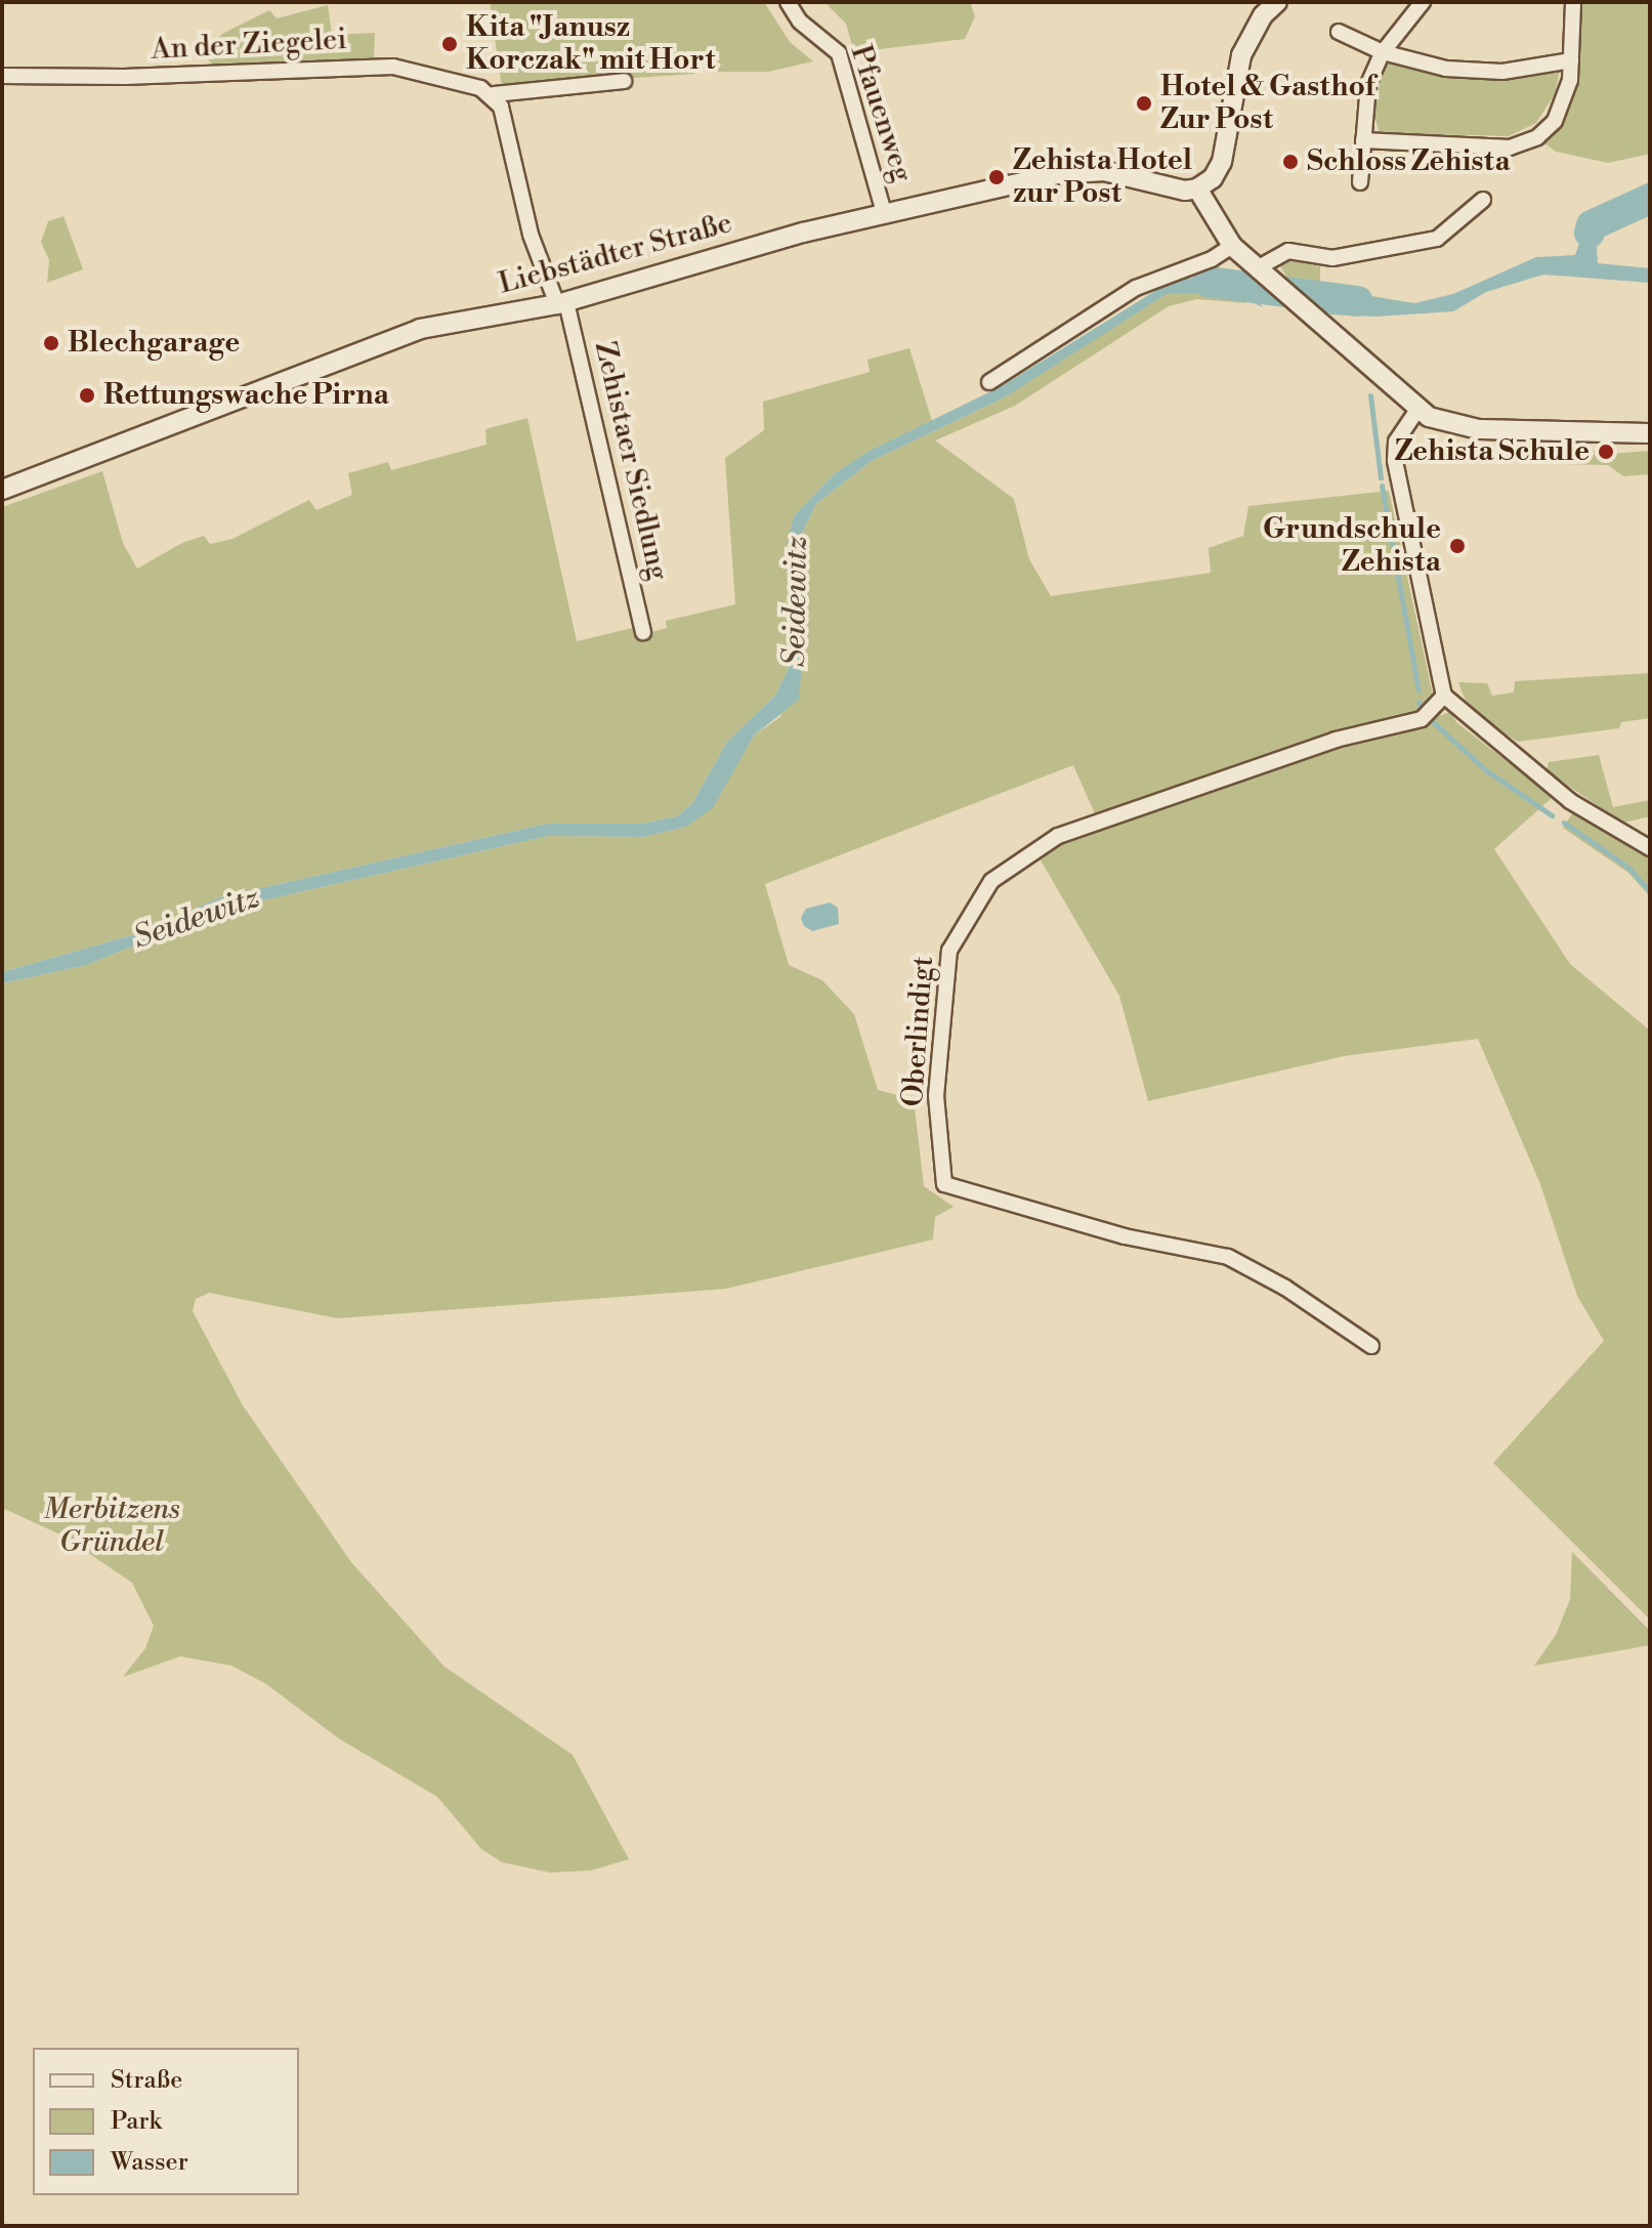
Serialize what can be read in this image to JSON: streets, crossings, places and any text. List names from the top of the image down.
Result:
{
  "streets": {
    "main road": ["Liebstädter Straße"],
    "street": [
      "An der Ziegelei",
      "Pfauenweg",
      "Zehistaer Siedlung",
      "Oberlindigt"
    ]
  },
  "crossings": [
    ["Pfauenweg", "Liebstädter Straße"],
    ["Liebstädter Straße", "Zehistaer Siedlung"]
  ],
  "water": ["Seidewitz"],
  "parks": ["Merbitzens Gründel"],
  "places": [
    "Kita \"Janusz Korczak\" mit Hort",
    "Hotel & Gasthof Zur Post",
    "Schloss Zehista",
    "Zehista Hotel zur Post",
    "Blechgarage",
    "Rettungswache Pirna",
    "Zehista Schule",
    "Grundschule Zehista"
  ],
  "legend": ["Straße", "Park", "Wasser"]
}
